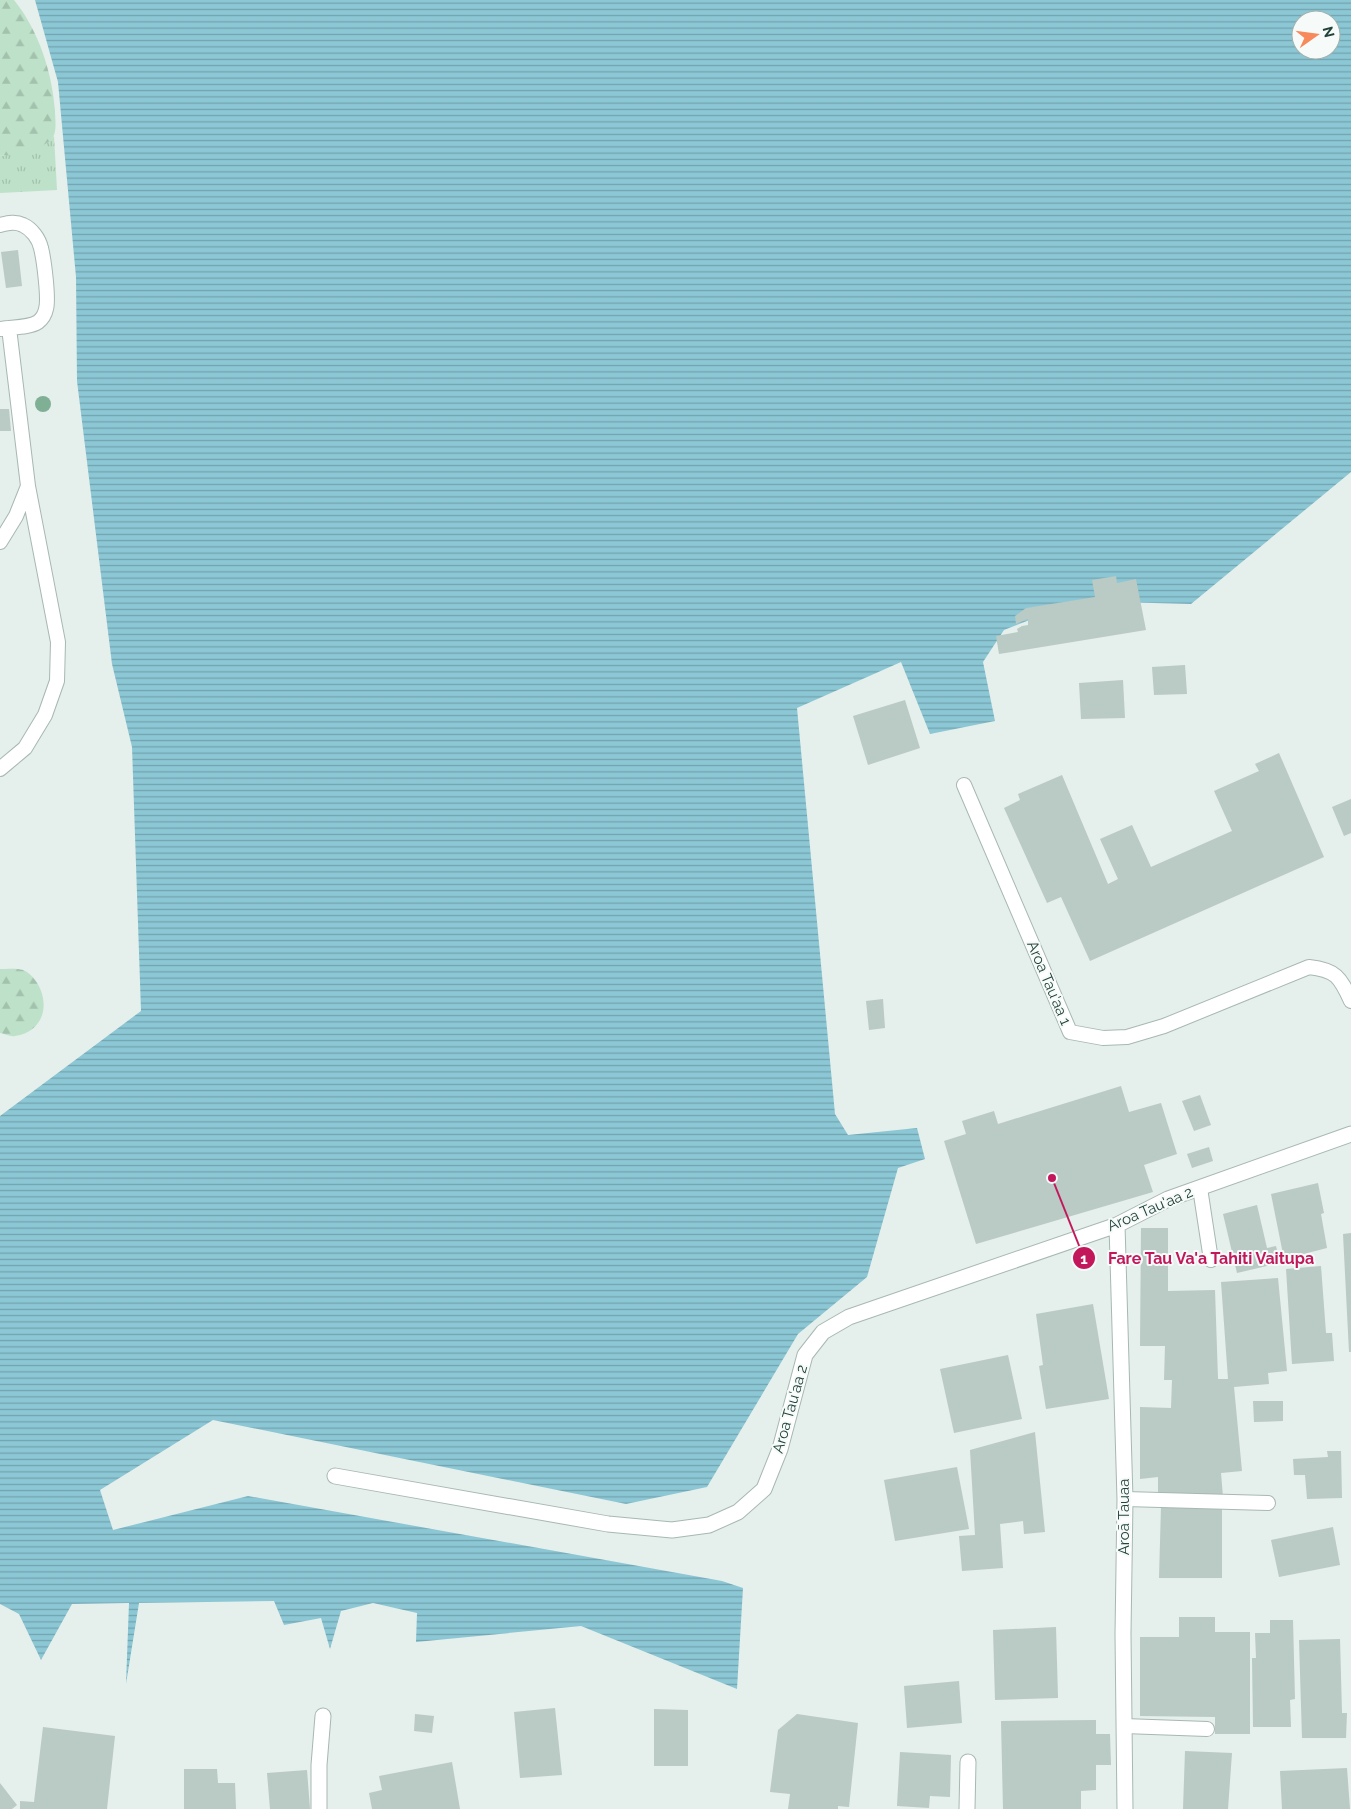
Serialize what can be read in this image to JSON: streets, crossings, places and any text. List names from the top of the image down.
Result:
{
  "streets": {
    "street": ["Aroa Tau'aa 2", "Aroā Tauaa"],
    "lane": ["Aroa Tau'aa 1"]
  },
  "crossings": [
    ["Aroa Tau'aa 2", "Aroā Tauaa"]
  ],
  "places": ["Fare Tau Va'a Tahiti Vaitupa"],
  "north": "right"
}
